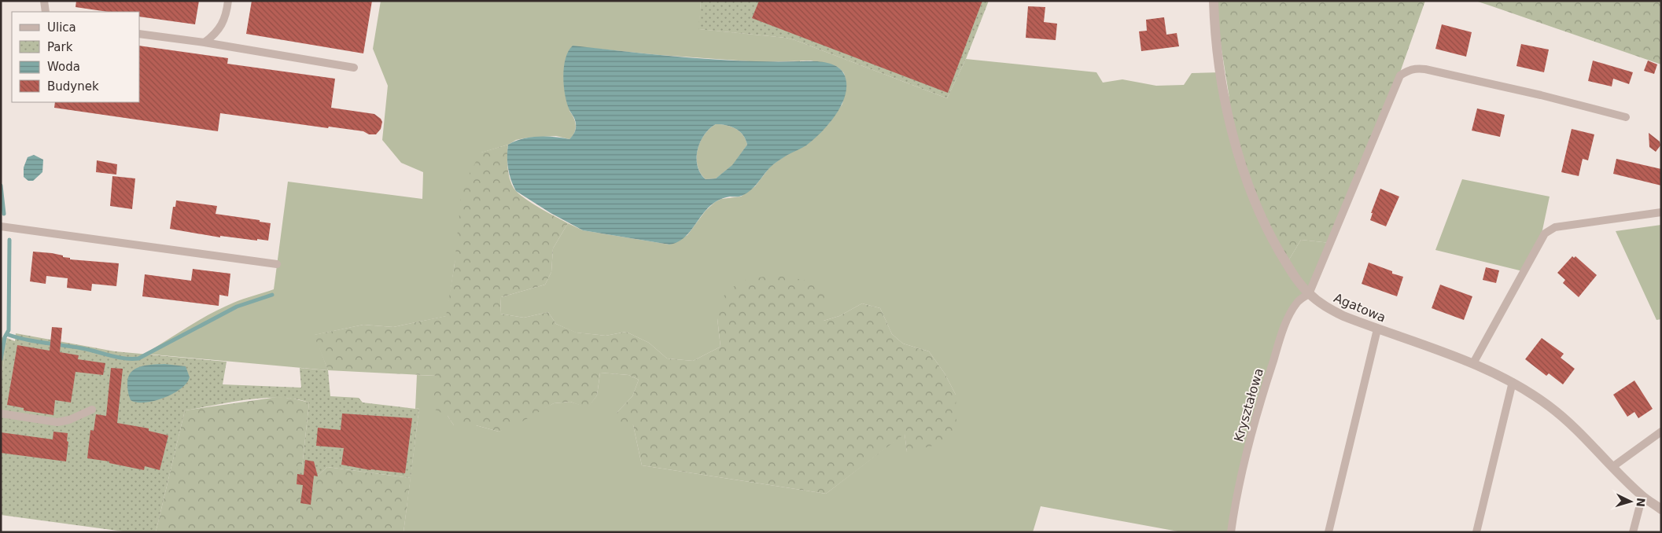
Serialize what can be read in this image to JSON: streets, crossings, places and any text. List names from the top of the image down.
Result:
{
  "streets": {
    "street": ["Agatowa"],
    "lane": ["Kryształowa"]
  },
  "crossings": [
    ["Agatowa", "Kryształowa"]
  ],
  "legend": [
    "Ulica",
    "Park",
    "Woda",
    "Budynek"
  ],
  "north": "right"
}
